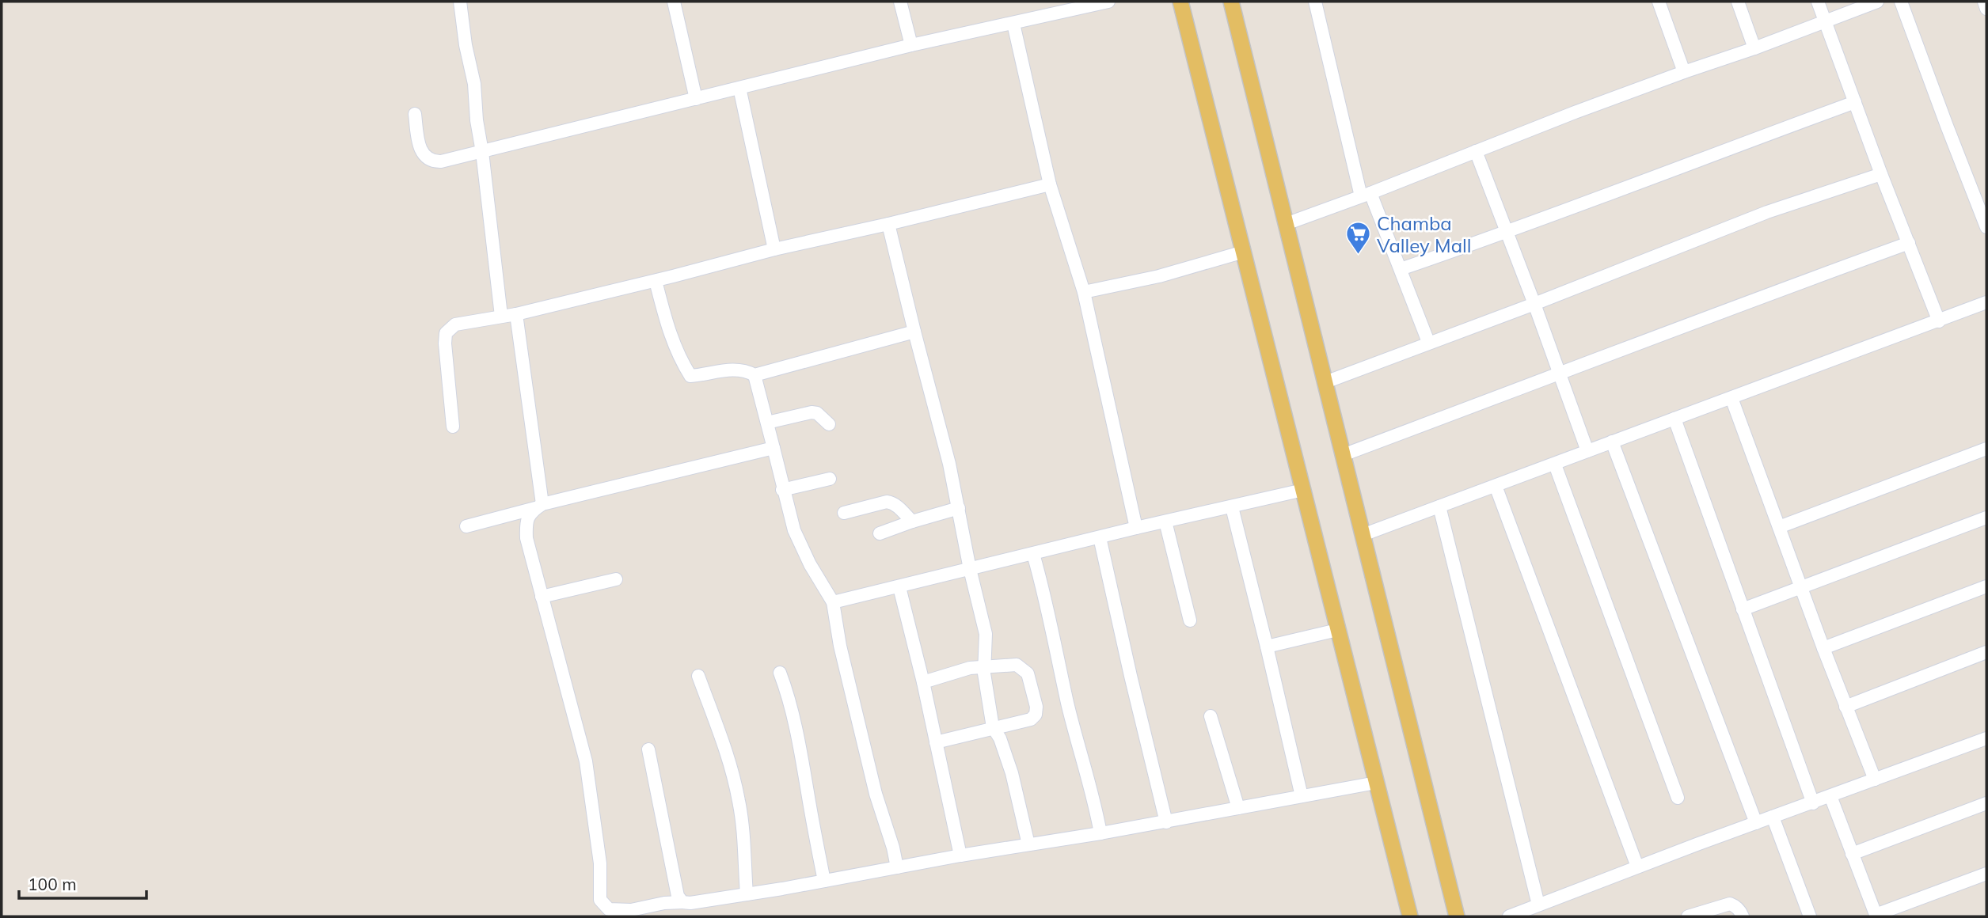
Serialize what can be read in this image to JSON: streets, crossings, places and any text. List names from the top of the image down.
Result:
{
  "places": {
    "supermarket": ["Chamba Valley Mall"]
  },
  "scale_bar": "100 m"
}
